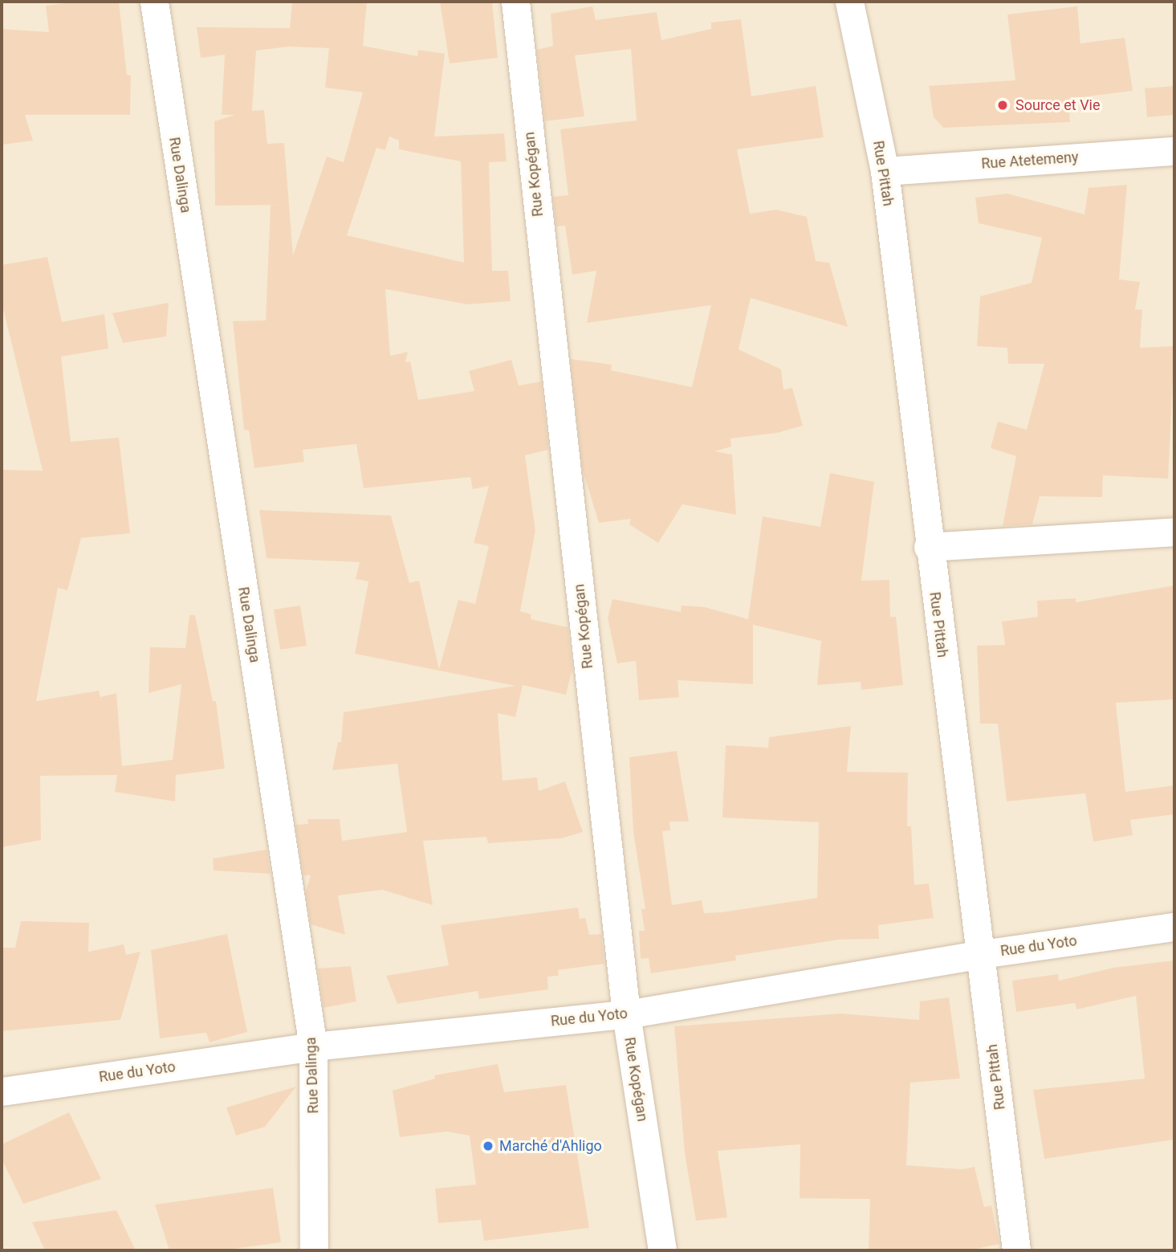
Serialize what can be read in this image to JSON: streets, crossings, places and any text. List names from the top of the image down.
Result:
{
  "streets": {
    "street": [
      "Rue Atetemeny",
      "Rue Pittah",
      "Rue Kopégan",
      "Rue Dalinga",
      "Rue du Yoto"
    ]
  },
  "crossings": [
    ["Rue Atetemeny", "Rue Pittah"],
    ["Rue Pittah", "Rue du Yoto"],
    ["Rue Kopégan", "Rue du Yoto"],
    ["Rue Dalinga", "Rue du Yoto"]
  ],
  "places": ["Source et Vie", "Marché d'Ahligo"]
}
